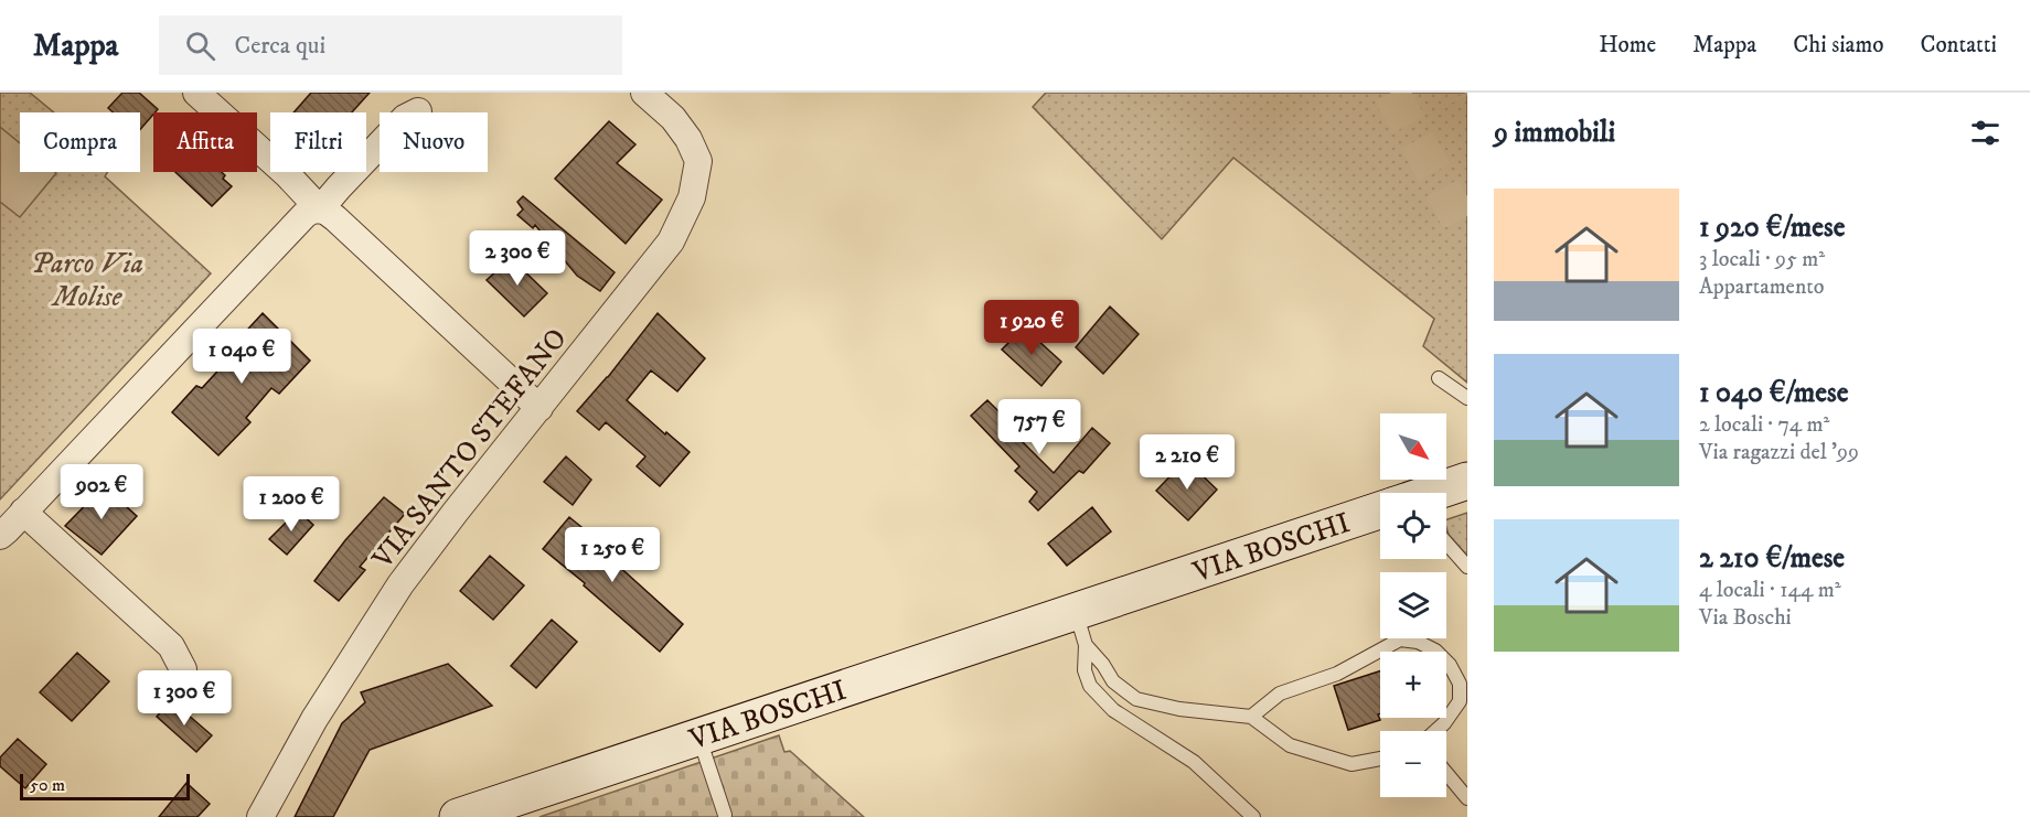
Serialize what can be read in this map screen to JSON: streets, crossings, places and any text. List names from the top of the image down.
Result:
{
  "streets": {
    "main road": ["VIA BOSCHI"],
    "street": ["VIA SANTO STEFANO"]
  },
  "parks": ["Parco Via Molise"],
  "scale_bar": "50 m",
  "north": "bottom right",
  "page": {
    "header": "Mappa",
    "search": "Cerca qui",
    "nav": [
      "Home",
      "Mappa",
      "Chi siamo",
      "Contatti"
    ],
    "heading": "9 immobili",
    "chip": [
      "Compra",
      "Affitta",
      "Filtri",
      "Nuovo"
    ],
    "list": [
      {
        "name": "1 920 €/mese",
        "note": "3 locali · 95 m² · Appartamento"
      },
      {
        "name": "1 040 €/mese",
        "note": "2 locali · 74 m² · Via ragazzi del '99"
      },
      {
        "name": "2 210 €/mese",
        "note": "4 locali · 144 m² · Via Boschi"
      }
    ],
    "price": [
      "2 300 €",
      "1 920 €",
      "1 040 €",
      "757 €",
      "2 210 €",
      "902 €",
      "1 200 €",
      "1 250 €",
      "1 300 €"
    ],
    "map_buttons": ["+", "−"],
    "scale": "50 m"
  }
}
